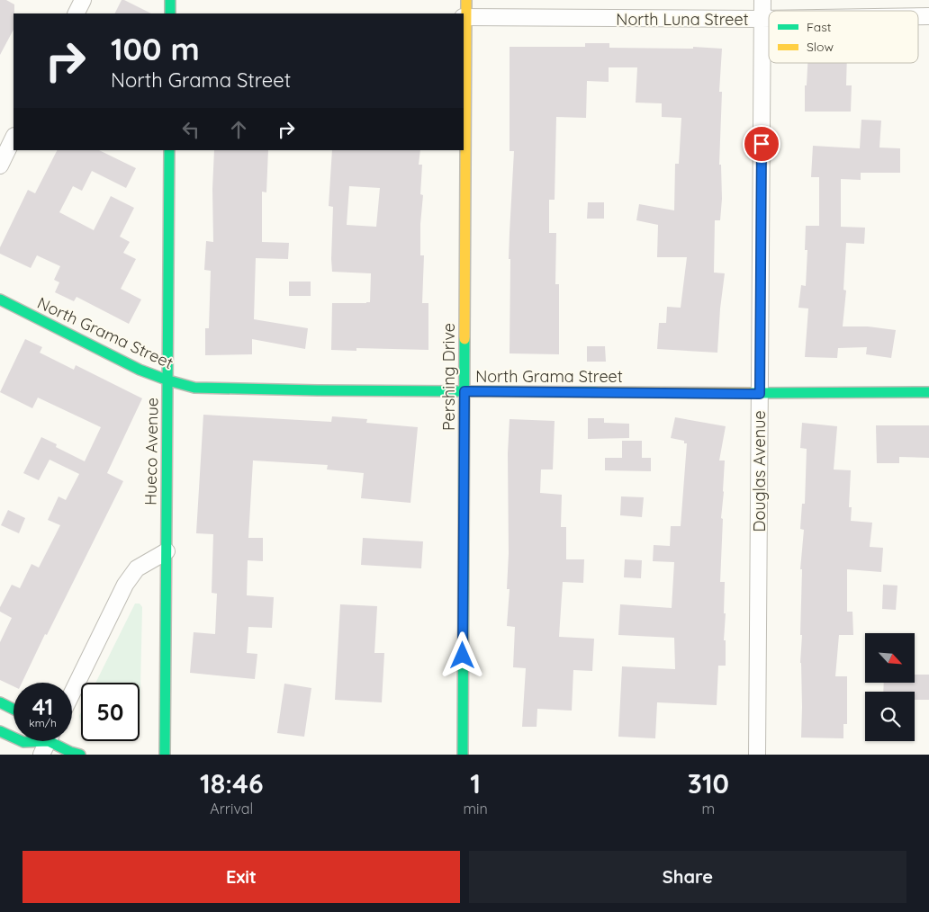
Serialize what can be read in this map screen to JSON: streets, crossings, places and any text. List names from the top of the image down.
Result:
{
  "streets": {
    "street": [
      "North Luna Street",
      "North Grama Street",
      "Pershing Drive",
      "Hueco Avenue",
      "Douglas Avenue"
    ]
  },
  "crossings": [
    ["North Luna Street", "Pershing Drive"],
    ["North Luna Street", "Douglas Avenue"],
    ["North Grama Street", "Pershing Drive"],
    ["North Grama Street", "Hueco Avenue"],
    ["North Grama Street", "Douglas Avenue"]
  ],
  "legend": ["Fast", "Slow"],
  "north": "bottom right",
  "page": {
    "turn": ["100 m", "North Grama Street"],
    "speed": "41 km/h",
    "limit": "50",
    "eta": [
      "18:46",
      "Arrival",
      "1",
      "min",
      "310",
      "m"
    ],
    "buttons": ["Exit", "Share"]
  }
}
